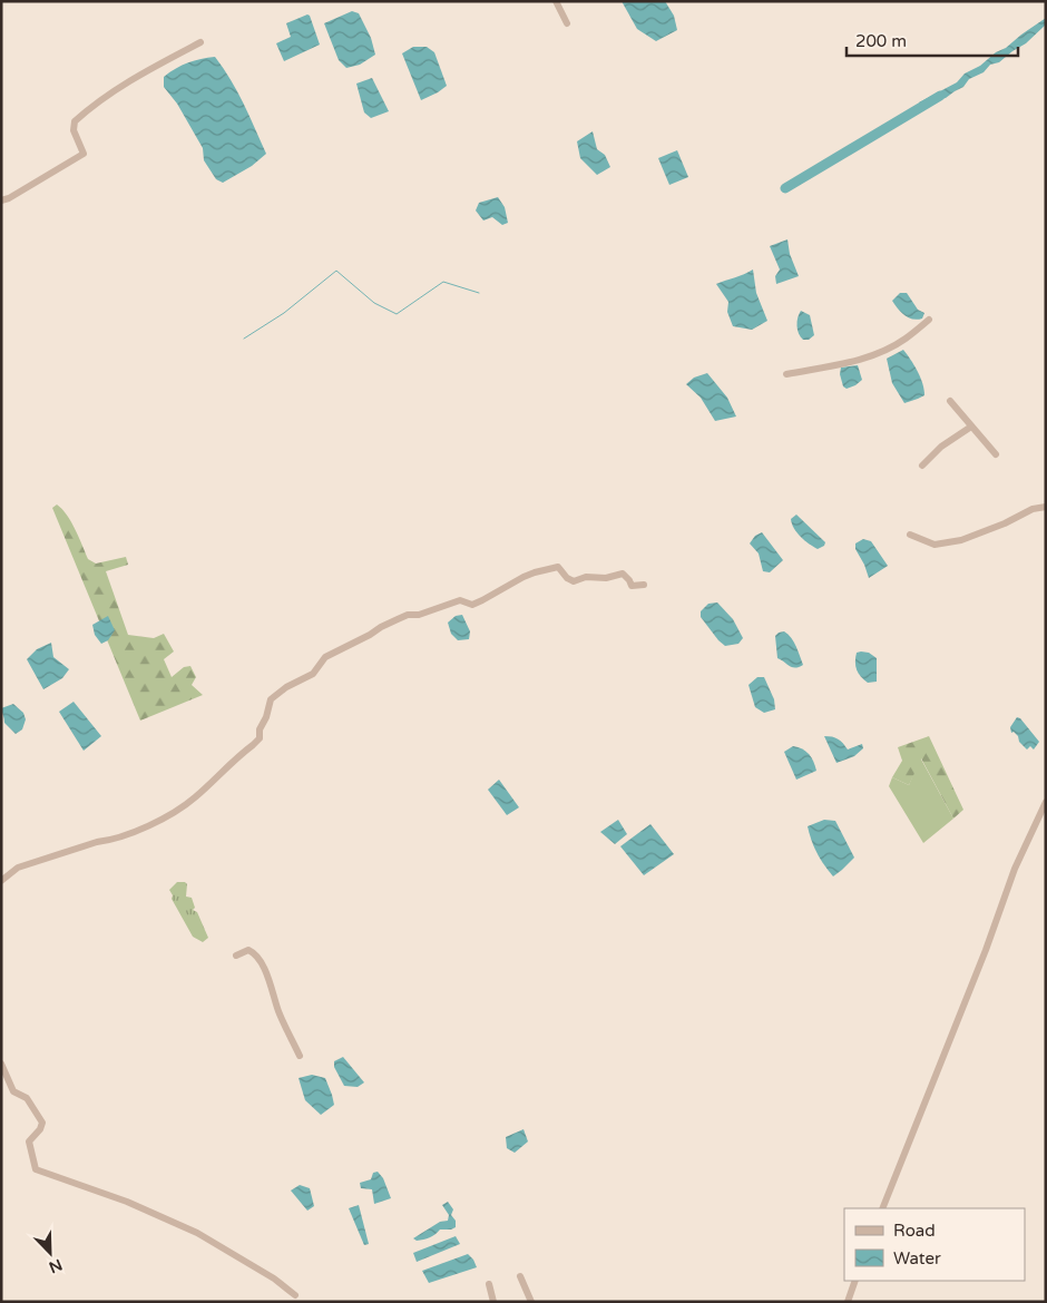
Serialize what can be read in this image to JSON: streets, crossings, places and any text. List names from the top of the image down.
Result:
{
  "legend": ["Road", "Water"],
  "scale_bar": "200 m",
  "north": "bottom right"
}
